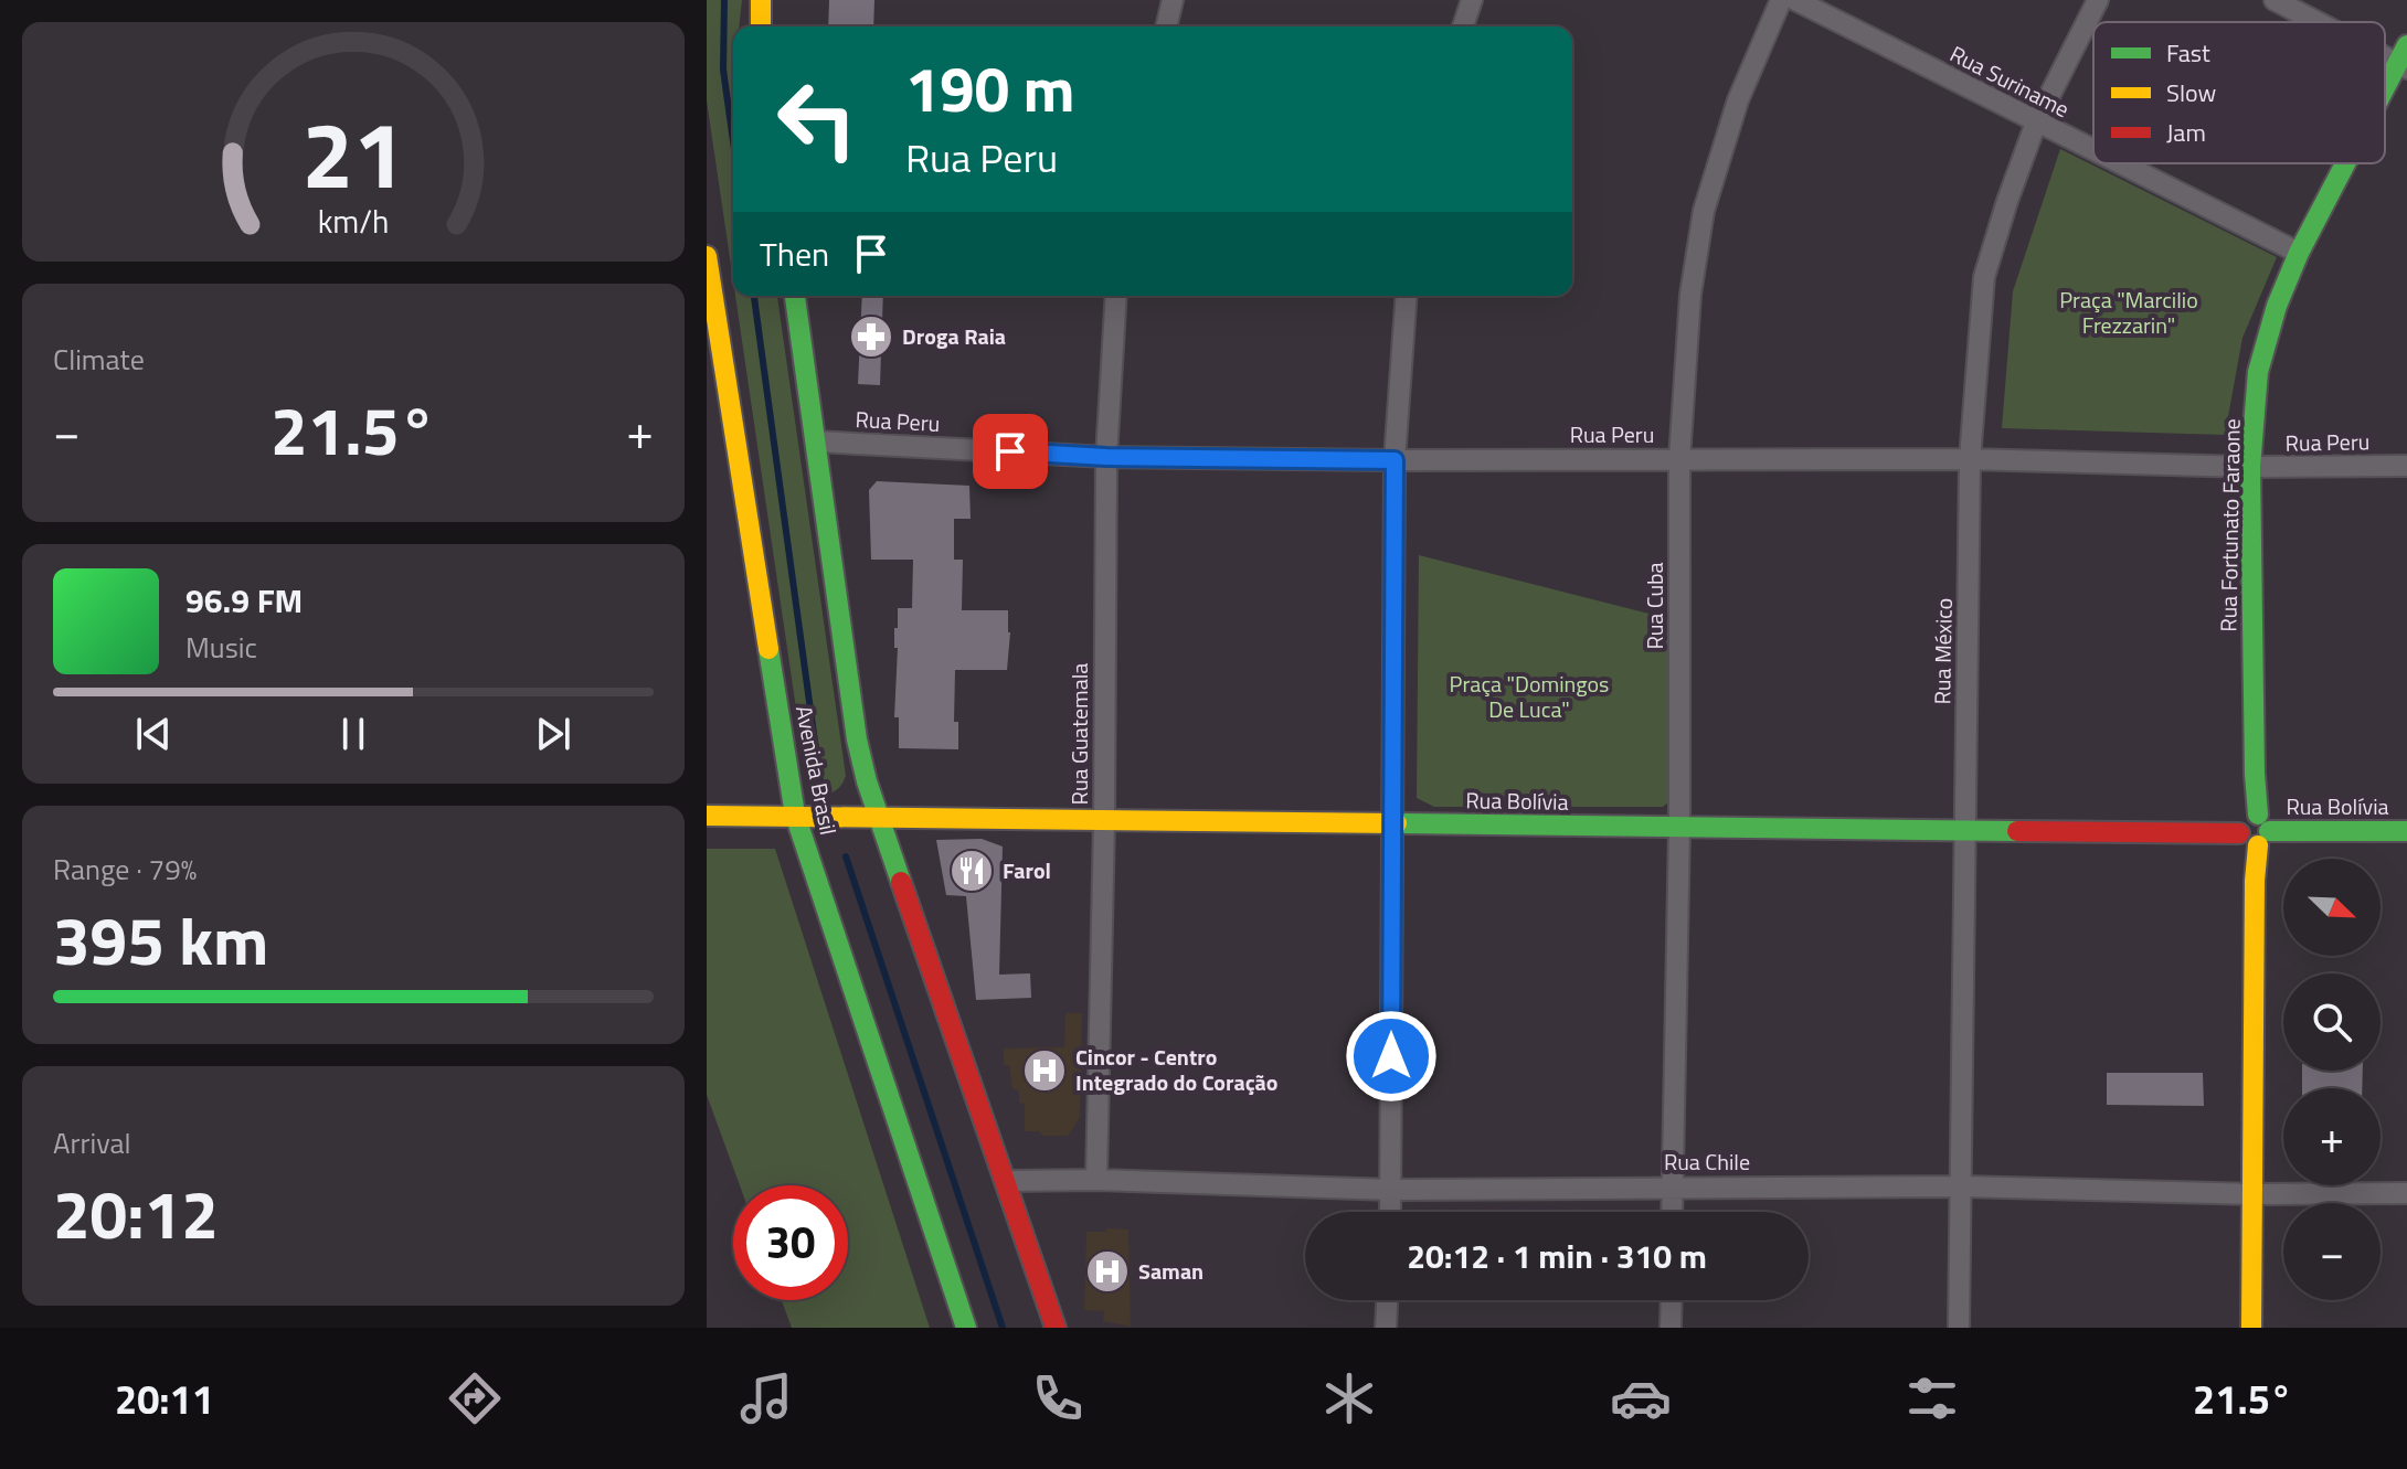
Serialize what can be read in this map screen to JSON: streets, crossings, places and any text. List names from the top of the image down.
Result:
{
  "streets": {
    "main road": ["Rua Fortunato Faraone", "Avenida Brasil", "Rua Bolívia"],
    "street": [
      "Rua Suriname",
      "Rua Peru",
      "Rua Cuba",
      "Rua México",
      "Rua Guatemala",
      "Rua Chile"
    ]
  },
  "crossings": [
    ["Rua Suriname", "Rua Fortunato Faraone"],
    ["Rua Suriname", "Rua México"],
    ["Rua Peru", "Rua Fortunato Faraone"],
    ["Rua Peru", "Rua Cuba"],
    ["Rua Peru", "Rua México"],
    ["Rua Peru", "Rua Guatemala"],
    ["Rua Peru", "Avenida Brasil"],
    ["Rua Fortunato Faraone", "Rua Bolívia"],
    ["Rua Fortunato Faraone", "Rua Chile"],
    ["Rua Cuba", "Rua Bolívia"],
    ["Rua Cuba", "Rua Chile"],
    ["Rua México", "Rua Bolívia"],
    ["Rua México", "Rua Chile"],
    ["Rua Guatemala", "Rua Bolívia"],
    ["Rua Guatemala", "Rua Chile"],
    ["Avenida Brasil", "Rua Bolívia"],
    ["Avenida Brasil", "Rua Chile"]
  ],
  "parks": ["Praça \"Marcilio Frezzarin\"", "Praça \"Domingos De Luca\""],
  "places": {
    "pharmacy": ["Droga Raia"],
    "restaurant": ["Farol"],
    "hospital": ["Cincor - Centro Integrado do Coração", "Saman"]
  },
  "legend": ["Fast", "Slow", "Jam"],
  "north": "bottom right",
  "page": {
    "turn": ["190 m", "Rua Peru"],
    "then": "Then",
    "tile": [
      "Climate",
      ["Range · 79%", "395 km"],
      ["Arrival", "20:12"]
    ],
    "heat": ["−", "21.5°", "+"],
    "song": ["96.9 FM", "Music"],
    "map_buttons": ["+", "−"],
    "limit": "30",
    "trip": "20:12 · 1 min · 310 m",
    "tabs": ["20:11", "21.5°"],
    "gauge": ["21", "km/h"]
  }
}
